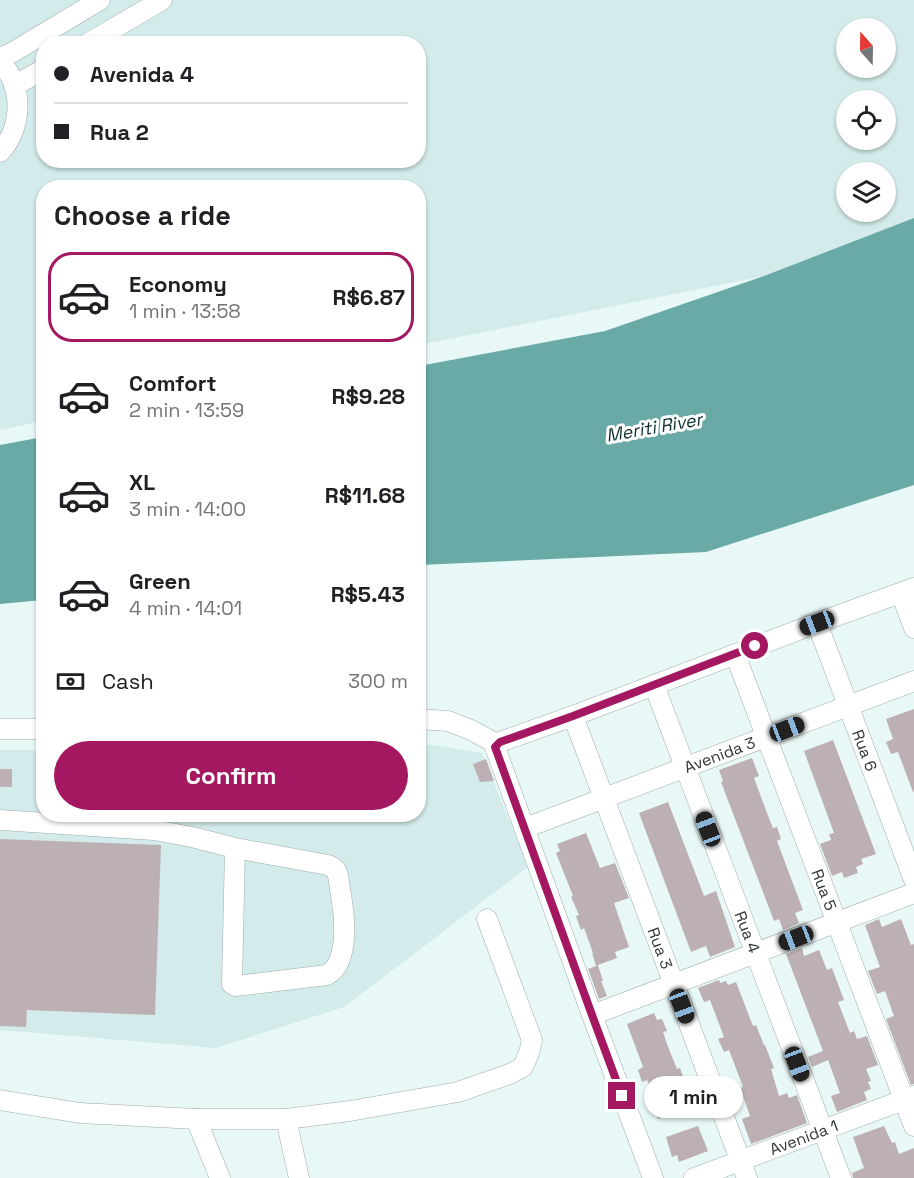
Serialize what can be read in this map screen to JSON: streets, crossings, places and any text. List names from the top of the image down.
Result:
{
  "streets": {
    "street": [
      "Rua 6",
      "Avenida 3",
      "Rua 5",
      "Rua 4",
      "Rua 3",
      "Avenida 1"
    ]
  },
  "crossings": [
    ["Rua 6", "Avenida 3"],
    ["Avenida 3", "Rua 5"],
    ["Avenida 3", "Rua 4"],
    ["Avenida 3", "Rua 3"],
    ["Rua 5", "Avenida 1"],
    ["Rua 4", "Avenida 1"],
    ["Rua 3", "Avenida 1"]
  ],
  "water": ["Meriti River"],
  "north": "top",
  "page": {
    "banner": ["Avenida 4", "Rua 2"],
    "heading": "Choose a ride",
    "list": [
      {
        "name": "Economy",
        "note": "1 min · 13:58",
        "value": "R$6.87"
      },
      {
        "name": "Comfort",
        "note": "2 min · 13:59",
        "value": "R$9.28"
      },
      {
        "name": "XL",
        "note": "3 min · 14:00",
        "value": "R$11.68"
      },
      {
        "name": "Green",
        "note": "4 min · 14:01",
        "value": "R$5.43"
      }
    ],
    "pay": ["Cash", "300 m"],
    "buttons": "Confirm",
    "bubble": "1 min"
  }
}
